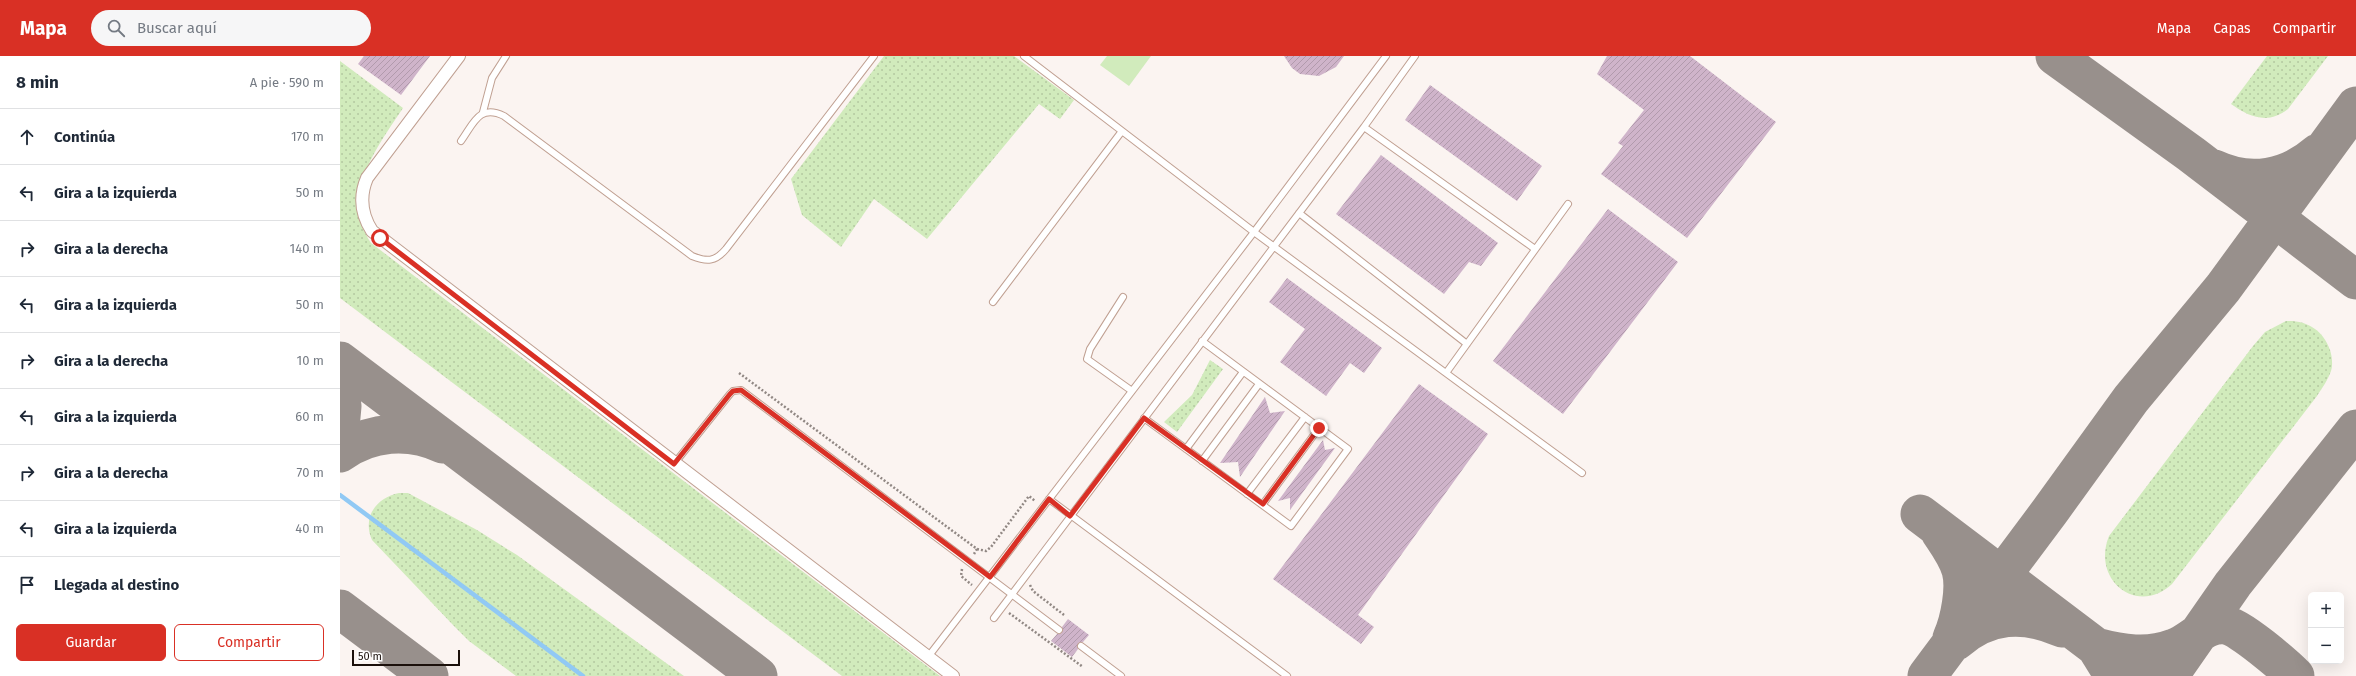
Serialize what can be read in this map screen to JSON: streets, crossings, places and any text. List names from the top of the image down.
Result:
{
  "scale_bar": "50 m",
  "page": {
    "header": "Mapa",
    "search": "Buscar aquí",
    "nav": ["Mapa", "Capas", "Compartir"],
    "heading": ["8 min", "A pie · 590 m"],
    "list": [
      ["Continúa", "170 m"],
      ["Gira a la izquierda", "50 m"],
      ["Gira a la derecha", "140 m"],
      ["Gira a la izquierda", "50 m"],
      ["Gira a la derecha", "10 m"],
      ["Gira a la izquierda", "60 m"],
      ["Gira a la derecha", "70 m"],
      ["Gira a la izquierda", "40 m"],
      "Llegada al destino"
    ],
    "map_buttons": ["+", "−"],
    "buttons": ["Guardar", "Compartir"],
    "scale": "50 m"
  }
}
